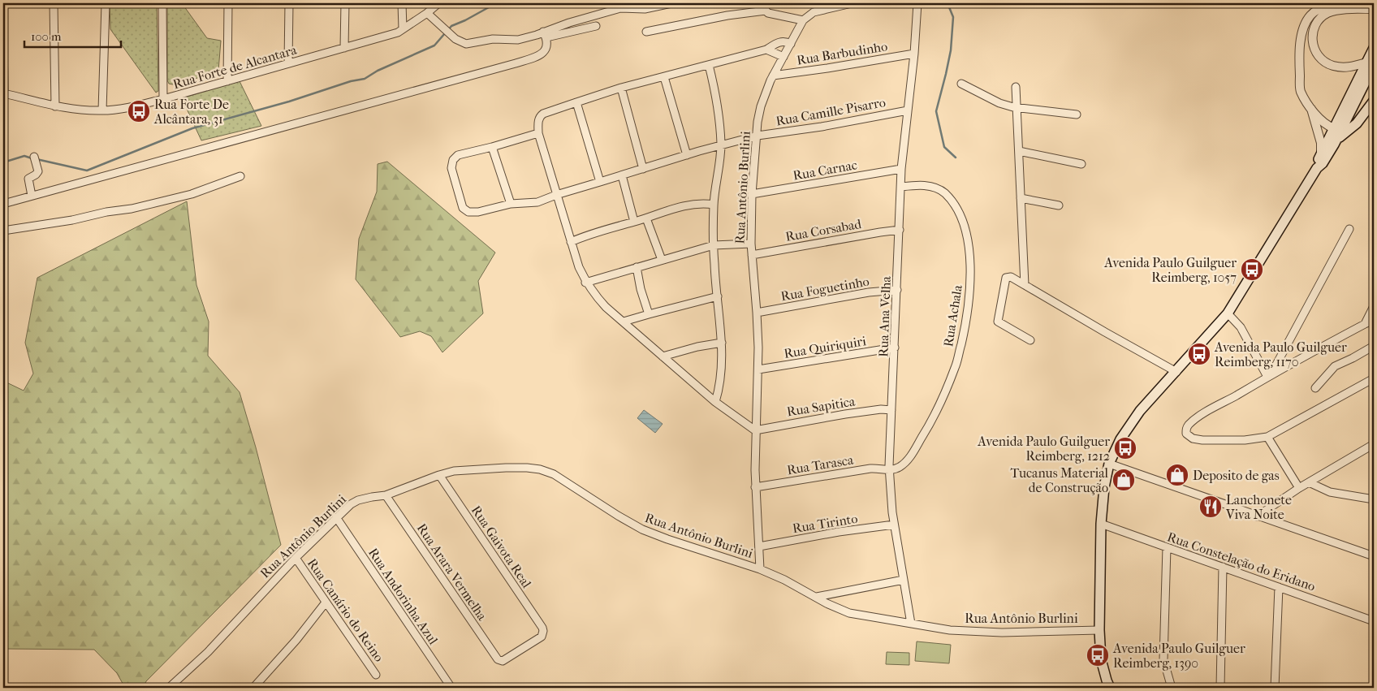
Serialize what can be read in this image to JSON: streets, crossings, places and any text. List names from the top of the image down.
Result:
{
  "streets": {
    "street": [
      "Rua Barbudinho",
      "Rua Forte de Alcantara",
      "Rua Camille Pisarro",
      "Rua Carnac",
      "Rua Antônio Burlini",
      "Rua Corsabad",
      "Rua Foguetinho",
      "Rua Achala",
      "Rua Ana Velha",
      "Rua Quiriquiri",
      "Rua Sapitica",
      "Rua Tarasca",
      "Rua Tirinto",
      "Rua Gaivota Real",
      "Rua Constelação do Eridano",
      "Rua Arara Vermelha",
      "Rua Andorinha Azul",
      "Rua Canário do Reino"
    ]
  },
  "crossings": [
    ["Rua Barbudinho", "Rua Antônio Burlini"],
    ["Rua Barbudinho", "Rua Ana Velha"],
    ["Rua Camille Pisarro", "Rua Antônio Burlini"],
    ["Rua Camille Pisarro", "Rua Ana Velha"],
    ["Rua Carnac", "Rua Antônio Burlini"],
    ["Rua Carnac", "Rua Ana Velha"],
    ["Rua Antônio Burlini", "Rua Corsabad"],
    ["Rua Antônio Burlini", "Rua Foguetinho"],
    ["Rua Antônio Burlini", "Rua Ana Velha"],
    ["Rua Antônio Burlini", "Rua Quiriquiri"],
    ["Rua Antônio Burlini", "Rua Sapitica"],
    ["Rua Antônio Burlini", "Rua Tarasca"],
    ["Rua Antônio Burlini", "Rua Tirinto"],
    ["Rua Antônio Burlini", "Rua Gaivota Real"],
    ["Rua Antônio Burlini", "Rua Arara Vermelha"],
    ["Rua Antônio Burlini", "Rua Andorinha Azul"],
    ["Rua Antônio Burlini", "Rua Canário do Reino"],
    ["Rua Corsabad", "Rua Ana Velha"],
    ["Rua Foguetinho", "Rua Ana Velha"],
    ["Rua Achala", "Rua Ana Velha"],
    ["Rua Achala", "Rua Tarasca"],
    ["Rua Ana Velha", "Rua Quiriquiri"],
    ["Rua Ana Velha", "Rua Sapitica"],
    ["Rua Ana Velha", "Rua Tarasca"],
    ["Rua Ana Velha", "Rua Tirinto"],
    ["Rua Gaivota Real", "Rua Arara Vermelha"]
  ],
  "places": {
    "bus stop": [
      "Rua Forte De Alcântara, 31",
      "Avenida Paulo Guilguer Reimberg, 1057",
      "Avenida Paulo Guilguer Reimberg, 1170",
      "Avenida Paulo Guilguer Reimberg, 1212",
      "Avenida Paulo Guilguer Reimberg, 1390"
    ],
    "shop": ["Deposito de gas", "Tucanus Material de Construção"],
    "restaurant": ["Lanchonete Viva Noite"]
  },
  "scale_bar": "100 m"
}
